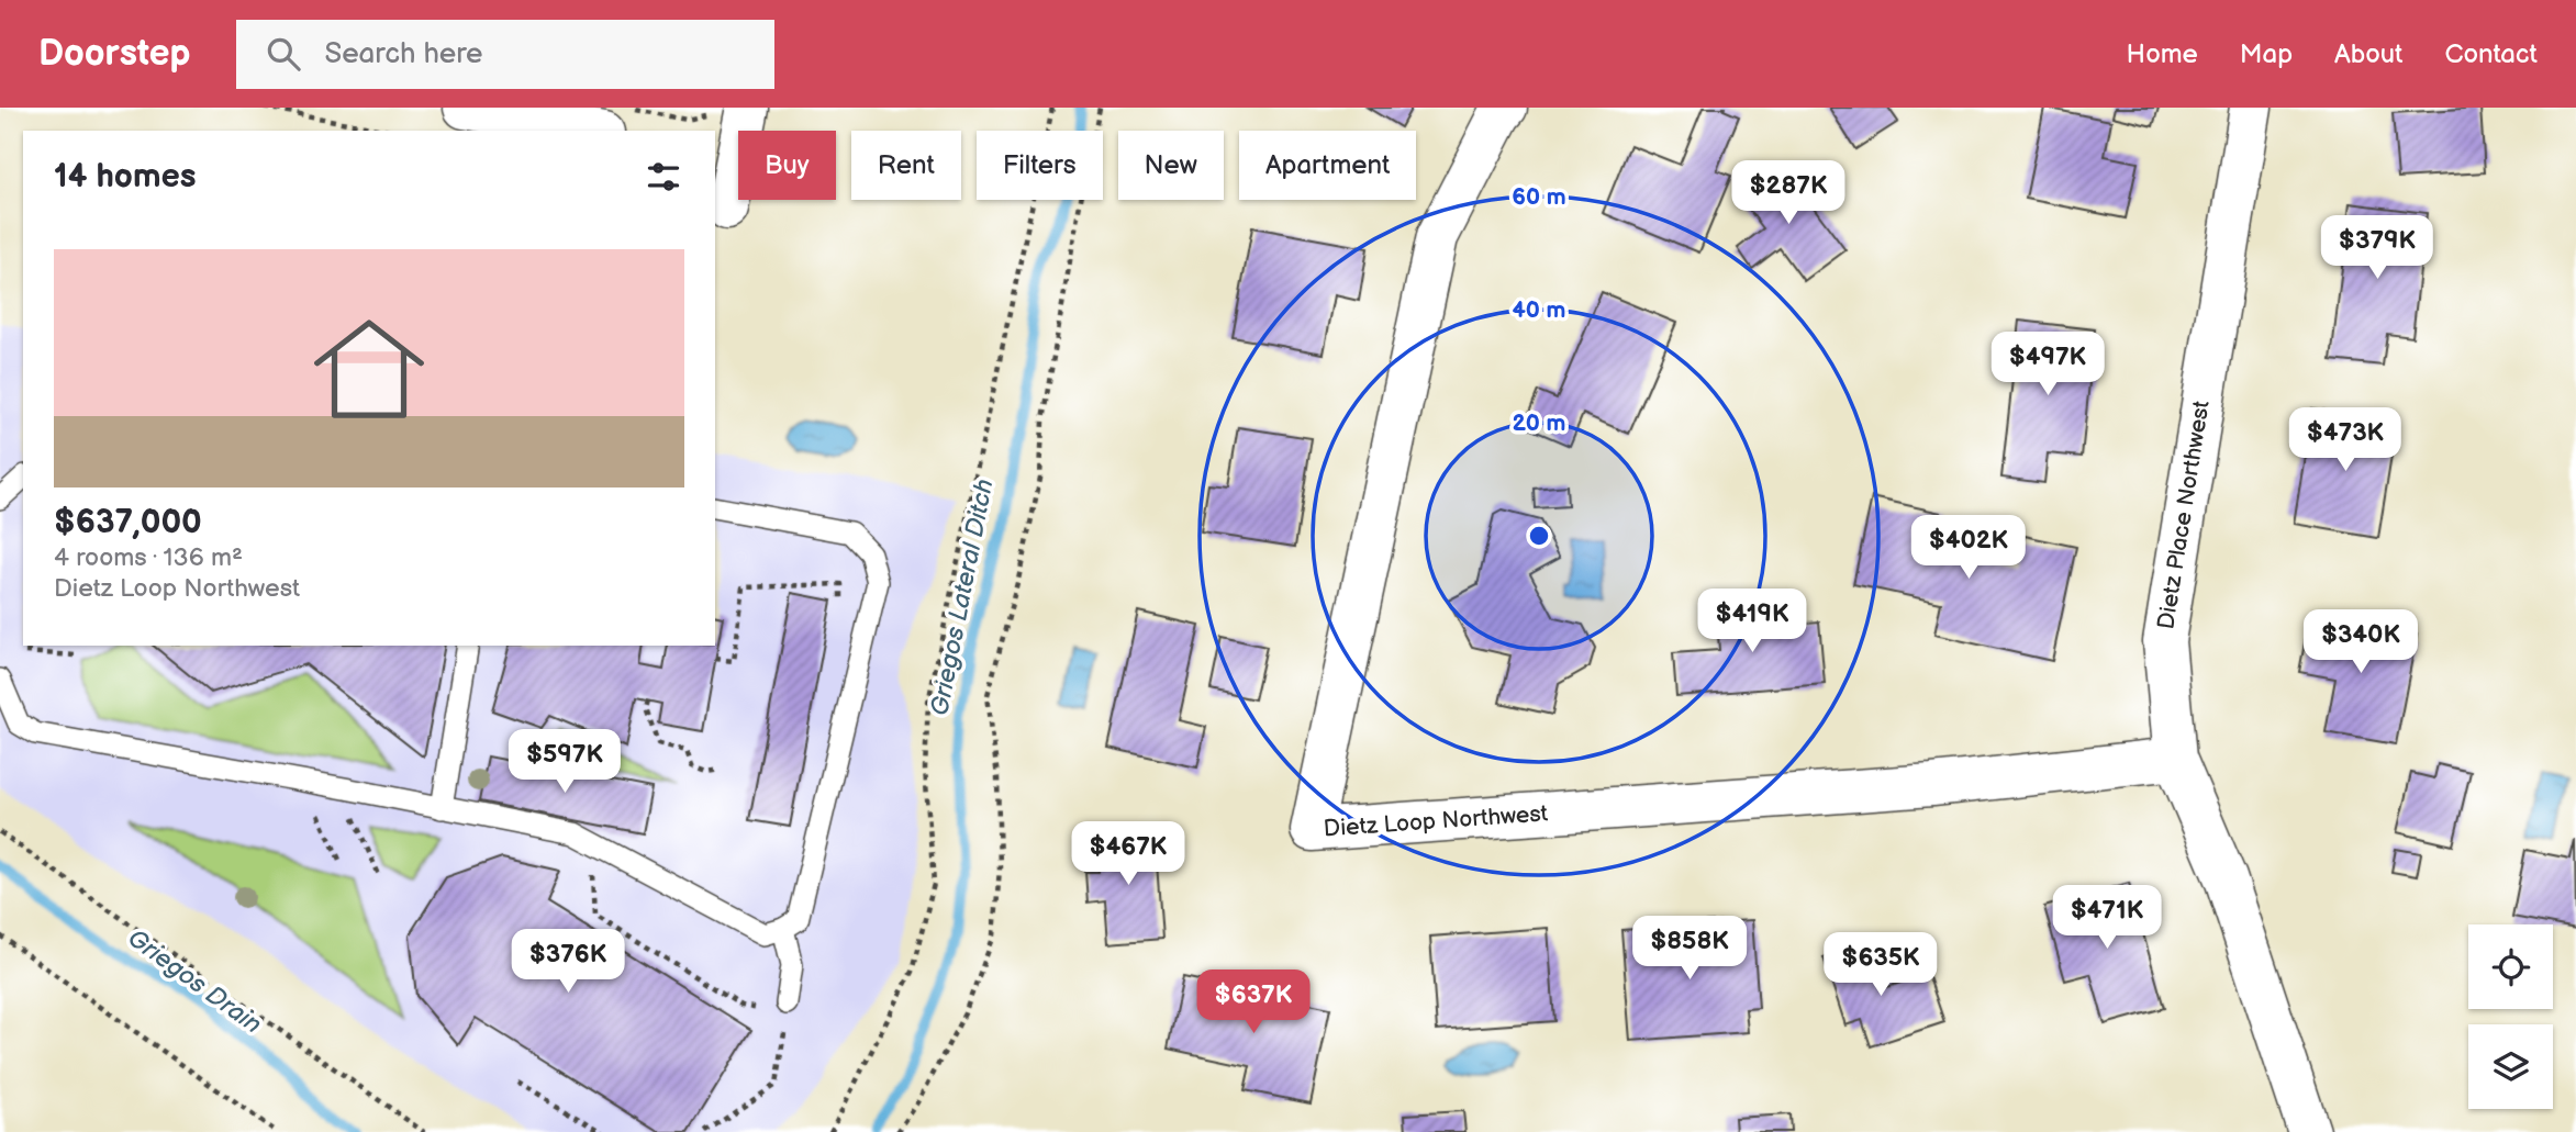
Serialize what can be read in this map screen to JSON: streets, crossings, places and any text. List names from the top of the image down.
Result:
{
  "streets": {
    "street": ["Dietz Place Northwest", "Dietz Loop Northwest"]
  },
  "crossings": [
    ["Dietz Place Northwest", "Dietz Loop Northwest"]
  ],
  "water": ["Griegos Lateral Ditch", "Griegos Drain"],
  "page": {
    "header": "Doorstep",
    "search": "Search here",
    "nav": [
      "Home",
      "Map",
      "About",
      "Contact"
    ],
    "chip": [
      "Buy",
      "Rent",
      "Filters",
      "New",
      "Apartment"
    ],
    "heading": "14 homes",
    "price": [
      "$287K",
      "$379K",
      "$497K",
      "$473K",
      "$402K",
      "$419K",
      "$340K",
      "$597K",
      "$467K",
      "$471K",
      "$858K",
      "$376K",
      "$635K",
      "$637K"
    ],
    "list": [
      {
        "name": "$637,000",
        "note": "4 rooms · 136 m² · Dietz Loop Northwest"
      }
    ]
  },
  "rings": ["60 m", "40 m", "20 m"]
}
